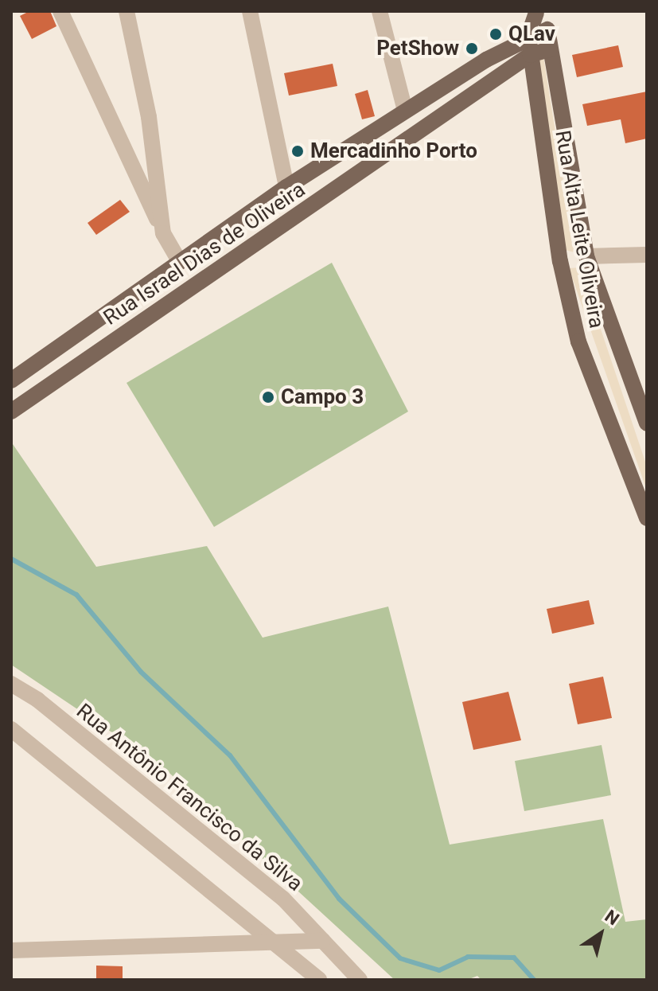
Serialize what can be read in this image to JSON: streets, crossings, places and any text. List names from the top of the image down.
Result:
{
  "streets": {
    "main road": ["Rua Alta Leite Oliveira", "Rua Israel Dias de Oliveira"],
    "street": ["Rua Antônio Francisco da Silva"]
  },
  "crossings": [
    ["Rua Alta Leite Oliveira", "Rua Israel Dias de Oliveira"]
  ],
  "places": [
    "QLav",
    "PetShow",
    "Mercadinho Porto",
    "Campo 3"
  ],
  "north": "top right"
}
